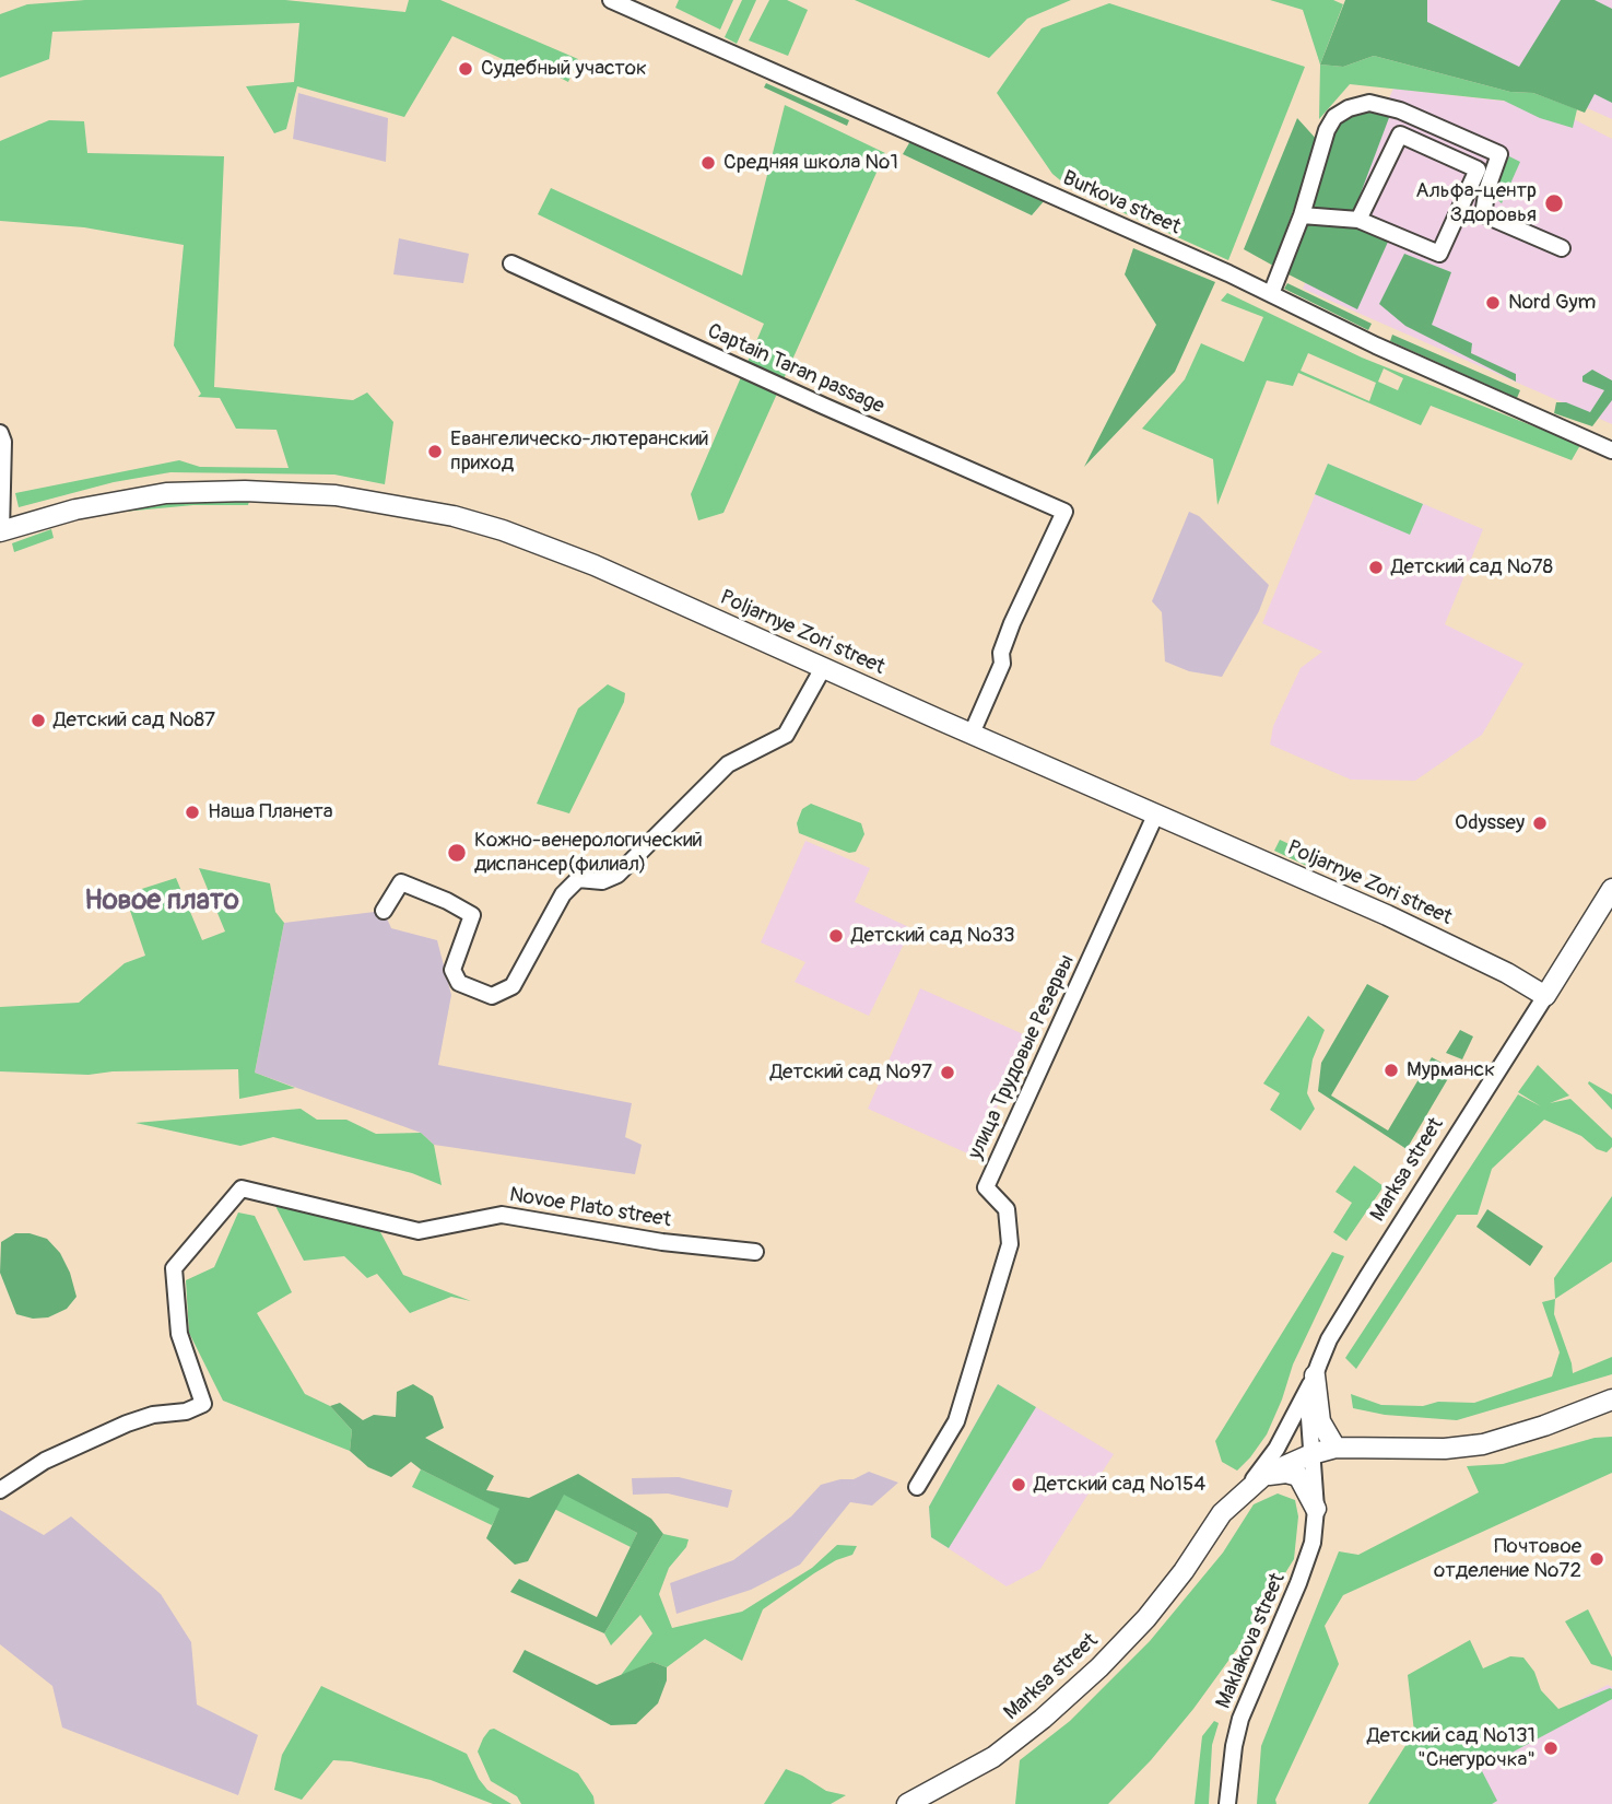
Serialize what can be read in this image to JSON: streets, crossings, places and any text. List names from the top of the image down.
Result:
{
  "streets": {
    "main road": ["Poljarnye Zori street", "Marksa street"],
    "street": [
      "Burkova street",
      "Captain Taran passage",
      "улица Трудовые Резервы",
      "Maklakova street"
    ]
  },
  "crossings": [
    ["Captain Taran passage", "Poljarnye Zori street"],
    ["Poljarnye Zori street", "улица Трудовые Резервы"],
    ["Poljarnye Zori street", "Marksa street"],
    ["Marksa street", "Maklakova street"]
  ],
  "districts": ["Новое плато"],
  "places": [
    "Судебный участок",
    "Средняя школа №1",
    "Альфа-центр Здоровья",
    "Nord Gym",
    "Евангелическо-лютеранский приход",
    "Детский сад №78",
    "Детский сад №87",
    "Наша Планета",
    "Odyssey",
    "Кожно-венерологический диспансер(филиал)",
    "Детский сад №33",
    "Мурманск",
    "Детский сад №97",
    "Детский сад №154",
    "Почтовое отделение №72",
    "Детский сад №131 \"Снегурочка\""
  ]
}
